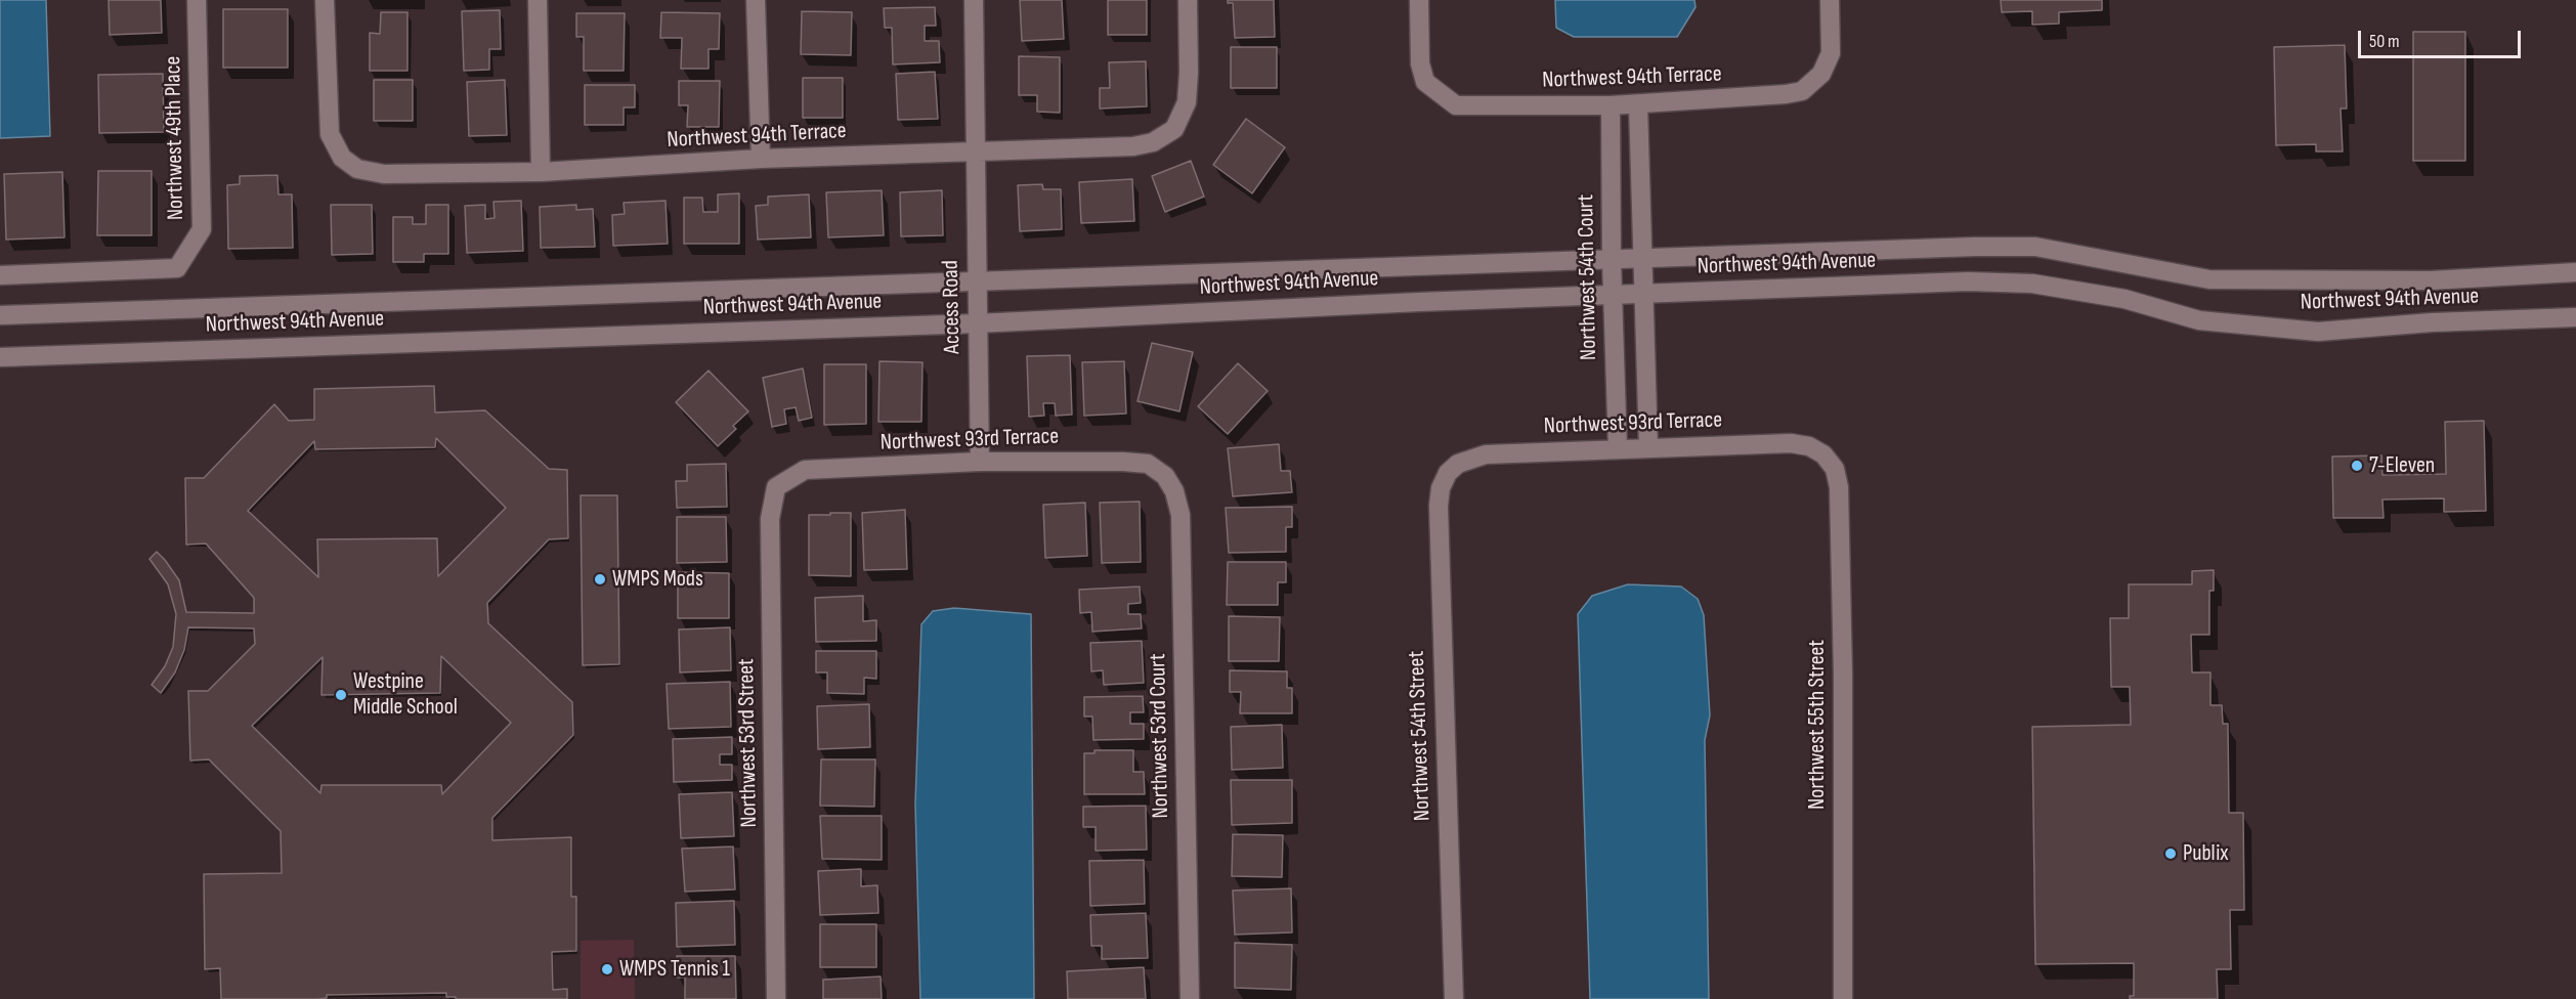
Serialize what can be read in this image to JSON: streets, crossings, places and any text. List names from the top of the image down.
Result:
{
  "streets": {
    "street": [
      "Northwest 94th Terrace",
      "Northwest 49th Place",
      "Northwest 94th Avenue",
      "Northwest 54th Court",
      "Access Road",
      "Northwest 93rd Terrace",
      "Northwest 55th Street",
      "Northwest 53rd Court",
      "Northwest 54th Street",
      "Northwest 53rd Street"
    ]
  },
  "crossings": [
    ["Northwest 94th Terrace", "Northwest 54th Court"],
    ["Northwest 94th Terrace", "Access Road"],
    ["Northwest 94th Avenue", "Northwest 54th Court"],
    ["Northwest 94th Avenue", "Access Road"],
    ["Northwest 54th Court", "Northwest 93rd Terrace"],
    ["Access Road", "Northwest 93rd Terrace"],
    ["Northwest 93rd Terrace", "Northwest 55th Street"],
    ["Northwest 93rd Terrace", "Northwest 53rd Court"],
    ["Northwest 93rd Terrace", "Northwest 54th Street"],
    ["Northwest 93rd Terrace", "Northwest 53rd Street"]
  ],
  "places": [
    "7-Eleven",
    "WMPS Mods",
    "Westpine Middle School",
    "Publix",
    "WMPS Tennis 1"
  ],
  "scale_bar": "50 m"
}
